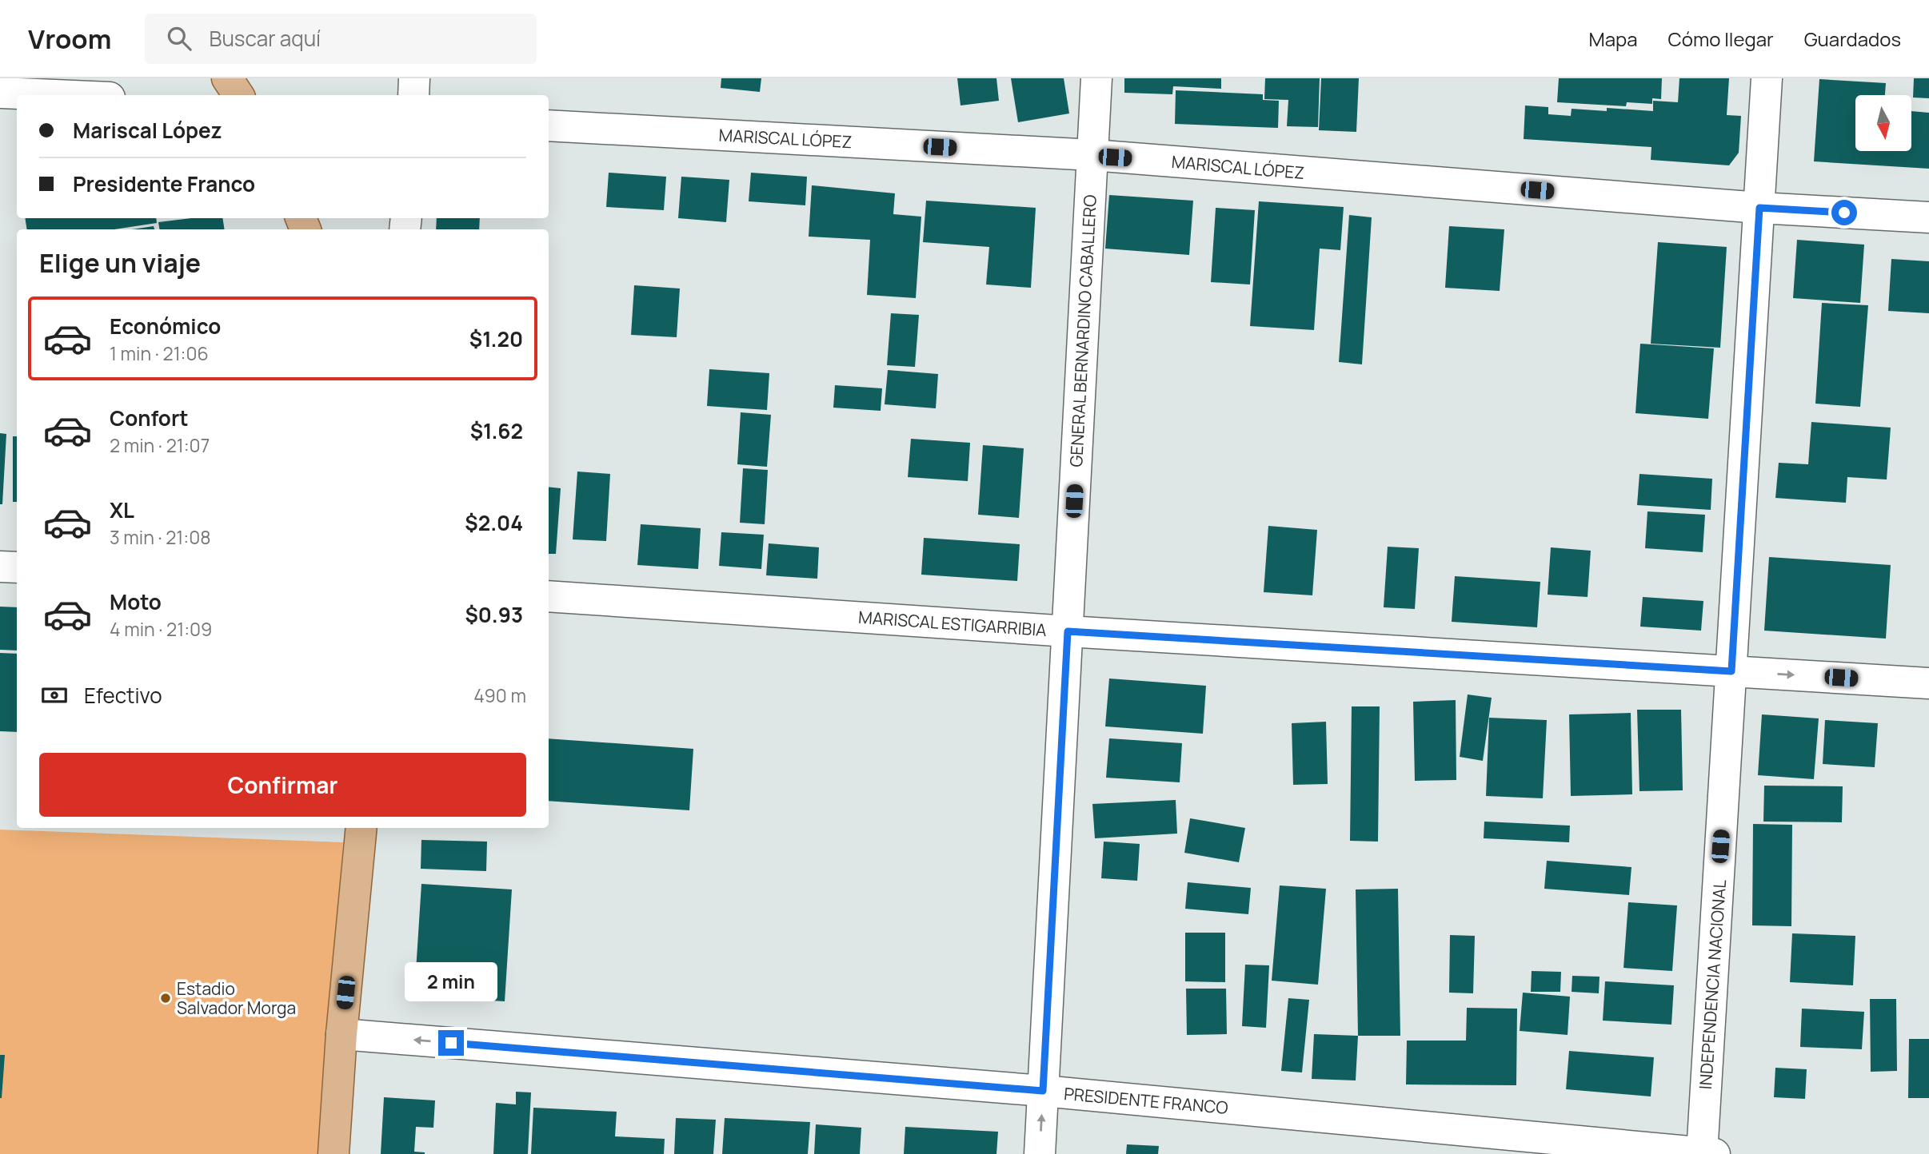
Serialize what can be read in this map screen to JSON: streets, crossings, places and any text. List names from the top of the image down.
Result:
{
  "streets": {
    "street": [
      "MARISCAL LÓPEZ",
      "GENERAL BERNARDINO CABALLERO",
      "MARISCAL ESTIGARRIBIA",
      "INDEPENDENCIA NACIONAL",
      "PRESIDENTE FRANCO"
    ]
  },
  "crossings": [
    ["MARISCAL LÓPEZ", "GENERAL BERNARDINO CABALLERO"],
    ["MARISCAL LÓPEZ", "INDEPENDENCIA NACIONAL"],
    ["GENERAL BERNARDINO CABALLERO", "MARISCAL ESTIGARRIBIA"],
    ["GENERAL BERNARDINO CABALLERO", "PRESIDENTE FRANCO"],
    ["MARISCAL ESTIGARRIBIA", "INDEPENDENCIA NACIONAL"],
    ["INDEPENDENCIA NACIONAL", "PRESIDENTE FRANCO"]
  ],
  "one_way": ["PRESIDENTE FRANCO"],
  "places": ["Estadio Salvador Morga"],
  "north": "bottom",
  "page": {
    "header": "Vroom",
    "search": "Buscar aquí",
    "nav": ["Mapa", "Cómo llegar", "Guardados"],
    "banner": ["Mariscal López", "Presidente Franco"],
    "heading": "Elige un viaje",
    "list": [
      {
        "name": "Económico",
        "note": "1 min · 21:06",
        "value": "$1.20"
      },
      {
        "name": "Confort",
        "note": "2 min · 21:07",
        "value": "$1.62"
      },
      {
        "name": "XL",
        "note": "3 min · 21:08",
        "value": "$2.04"
      },
      {
        "name": "Moto",
        "note": "4 min · 21:09",
        "value": "$0.93"
      }
    ],
    "pay": ["Efectivo", "490 m"],
    "buttons": "Confirmar",
    "bubble": "2 min"
  }
}
